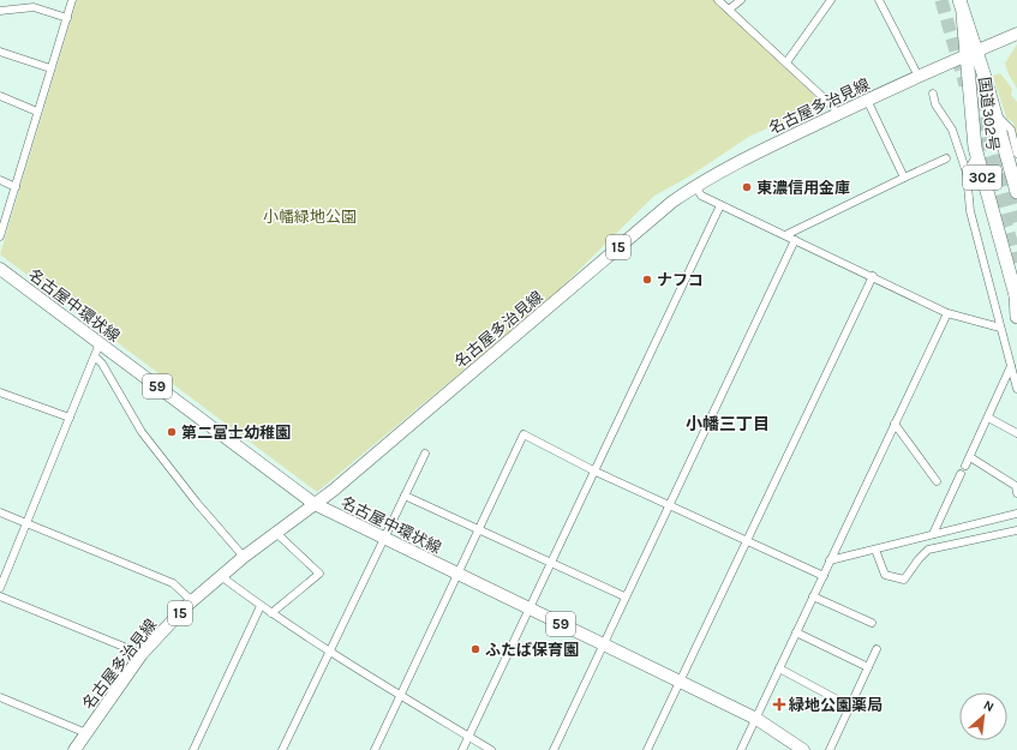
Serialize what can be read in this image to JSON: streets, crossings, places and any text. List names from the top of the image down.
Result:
{
  "streets": {
    "highway": ["国道302号", "302"],
    "main road": [
      "名古屋多治見線",
      "15",
      "名古屋中環状線",
      "59"
    ]
  },
  "crossings": [
    ["名古屋多治見線", "国道302号"],
    ["名古屋多治見線", "名古屋中環状線"]
  ],
  "districts": ["小幡三丁目"],
  "parks": ["小幡緑地公園"],
  "places": {
    "other": [
      "東濃信用金庫",
      "ナフコ",
      "第二富士幼稚園",
      "ふたば保育園"
    ],
    "health": ["緑地公園薬局"]
  },
  "north": "top right"
}
